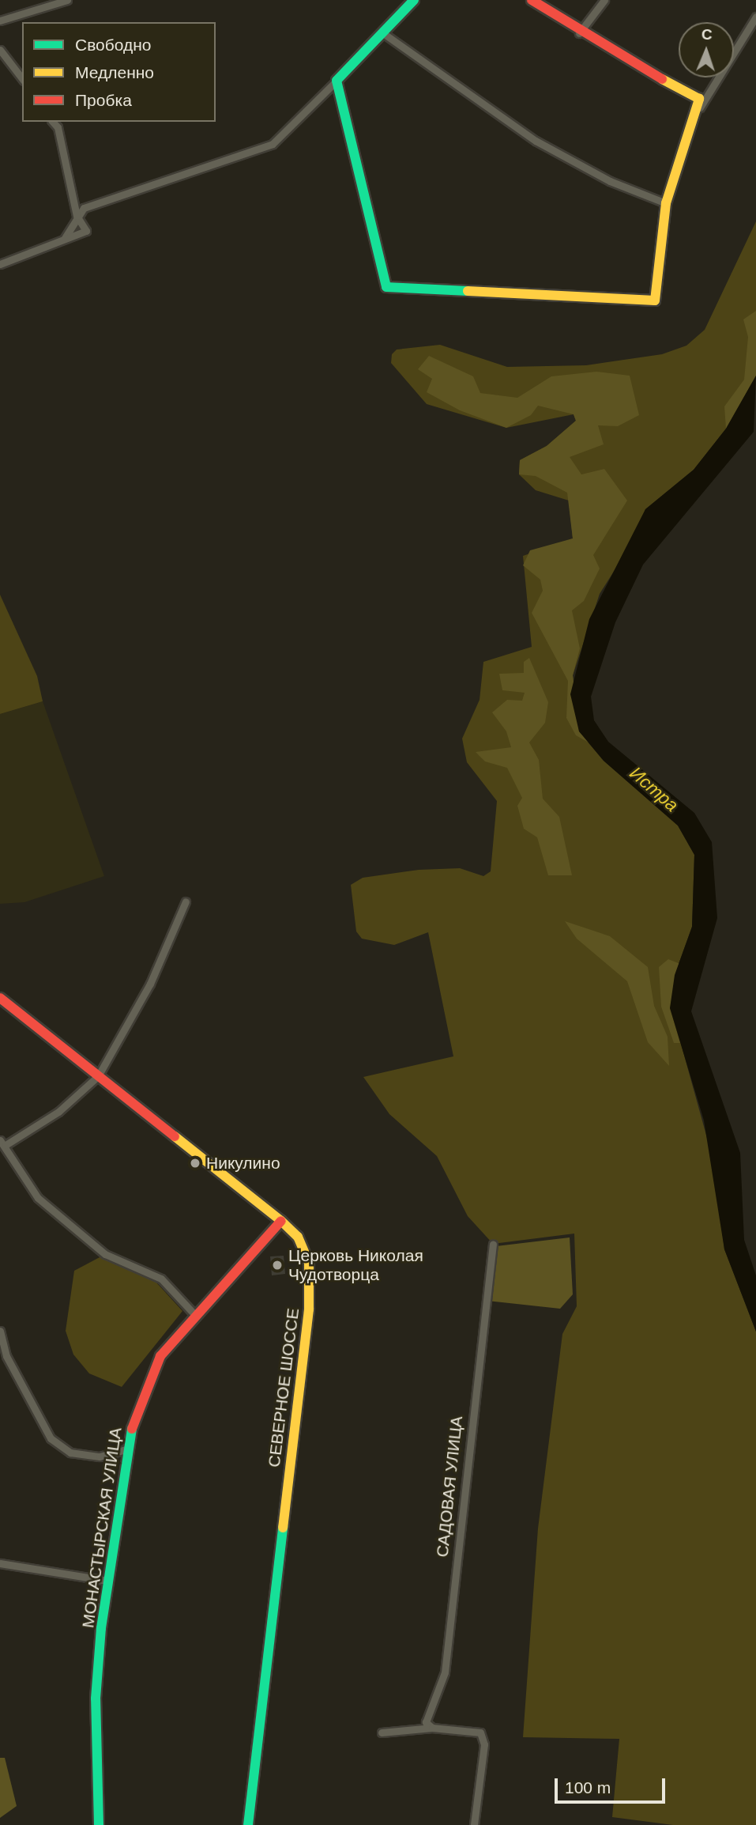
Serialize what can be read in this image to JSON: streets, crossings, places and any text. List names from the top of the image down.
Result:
{
  "streets": {
    "street": ["СЕВЕРНОЕ ШОССЕ", "САДОВАЯ УЛИЦА", "МОНАСТЫРСКАЯ УЛИЦА"]
  },
  "crossings": [
    ["СЕВЕРНОЕ ШОССЕ", "МОНАСТЫРСКАЯ УЛИЦА"]
  ],
  "water": ["Истра"],
  "places": ["Никулино", "Церковь Николая Чудотворца"],
  "legend": ["Свободно", "Медленно", "Пробка"],
  "scale_bar": "100 m",
  "north": "top"
}
